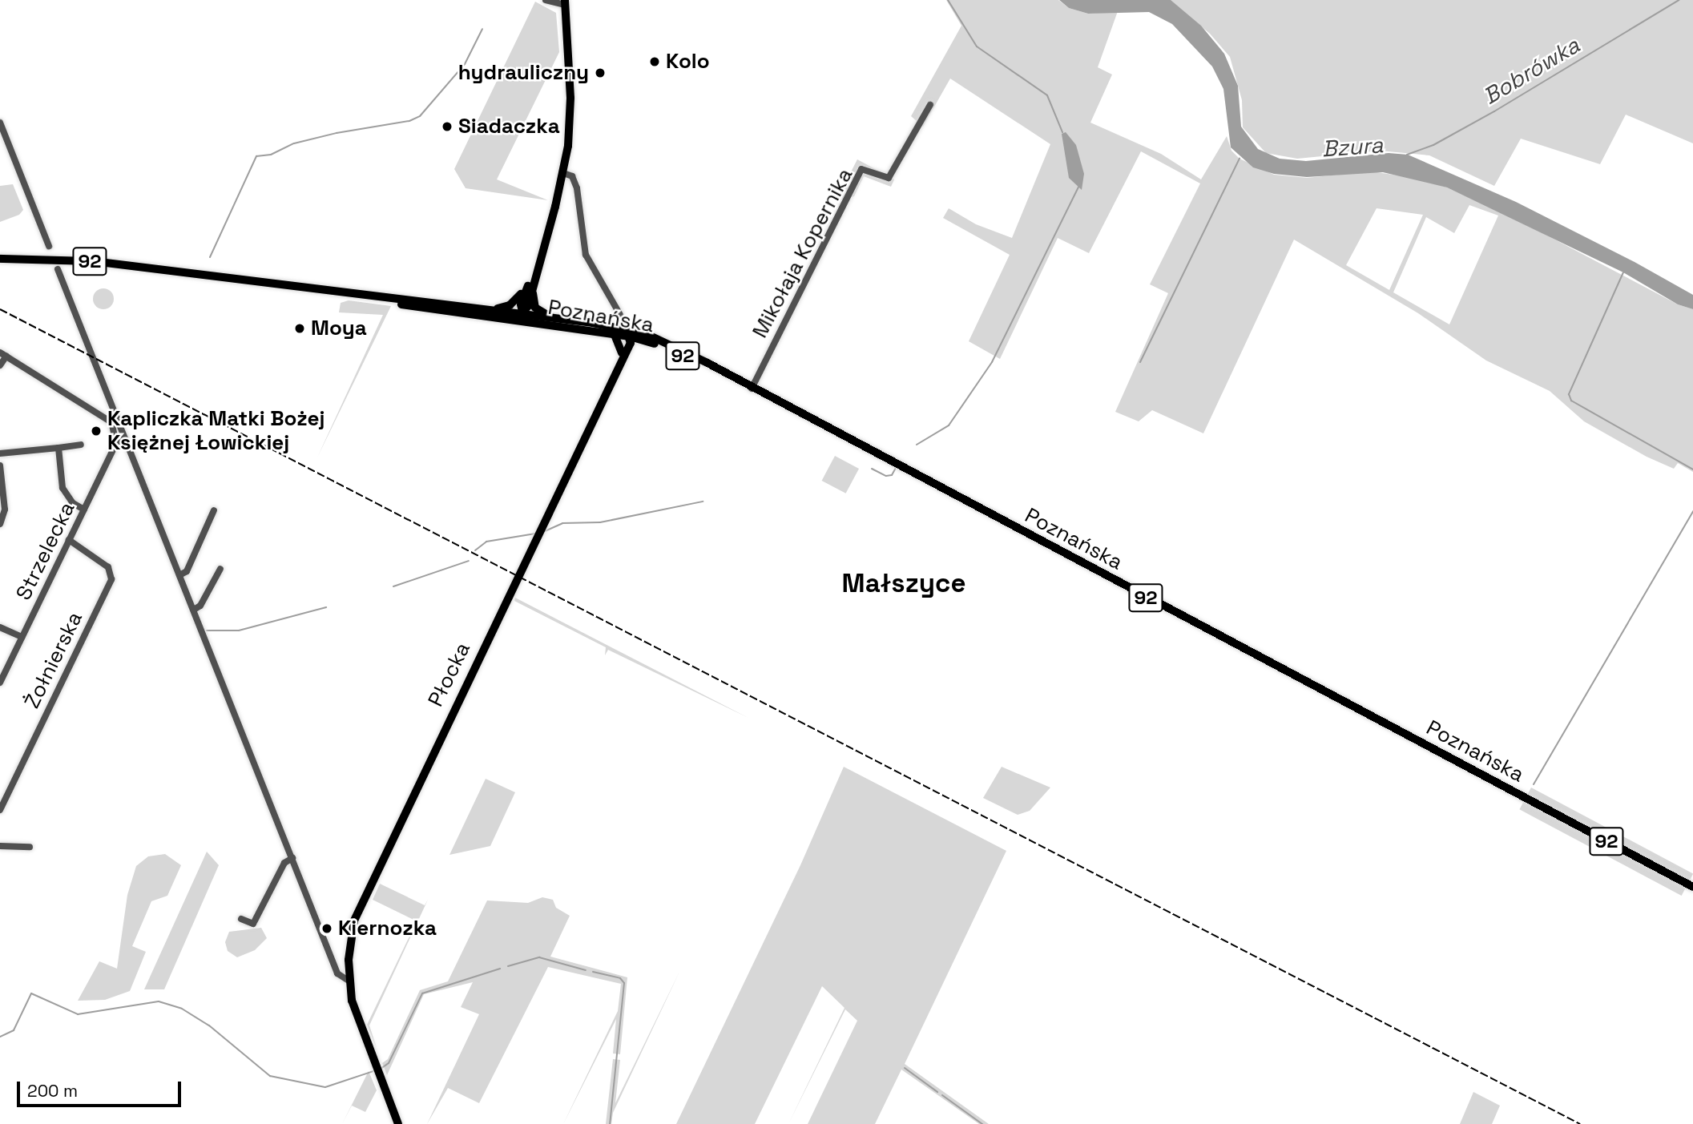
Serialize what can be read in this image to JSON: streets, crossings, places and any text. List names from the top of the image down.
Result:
{
  "streets": {
    "main road": ["92", "Poznańska", "Płocka"],
    "street": ["Mikołaja Kopernika", "Strzelecka", "Żołnierska"]
  },
  "crossings": [
    ["Mikołaja Kopernika", "Poznańska"],
    ["Poznańska", "Płocka"],
    ["Strzelecka", "Żołnierska"]
  ],
  "districts": ["Małszyce"],
  "water": ["Bobrówka", "Bzura"],
  "places": [
    "Kolo",
    "hydrauliczny",
    "Siadaczka",
    "Moya",
    "Kapliczka Matki Bożej Księżnej Łowickiej",
    "Kiernozka"
  ],
  "scale_bar": "200 m"
}
